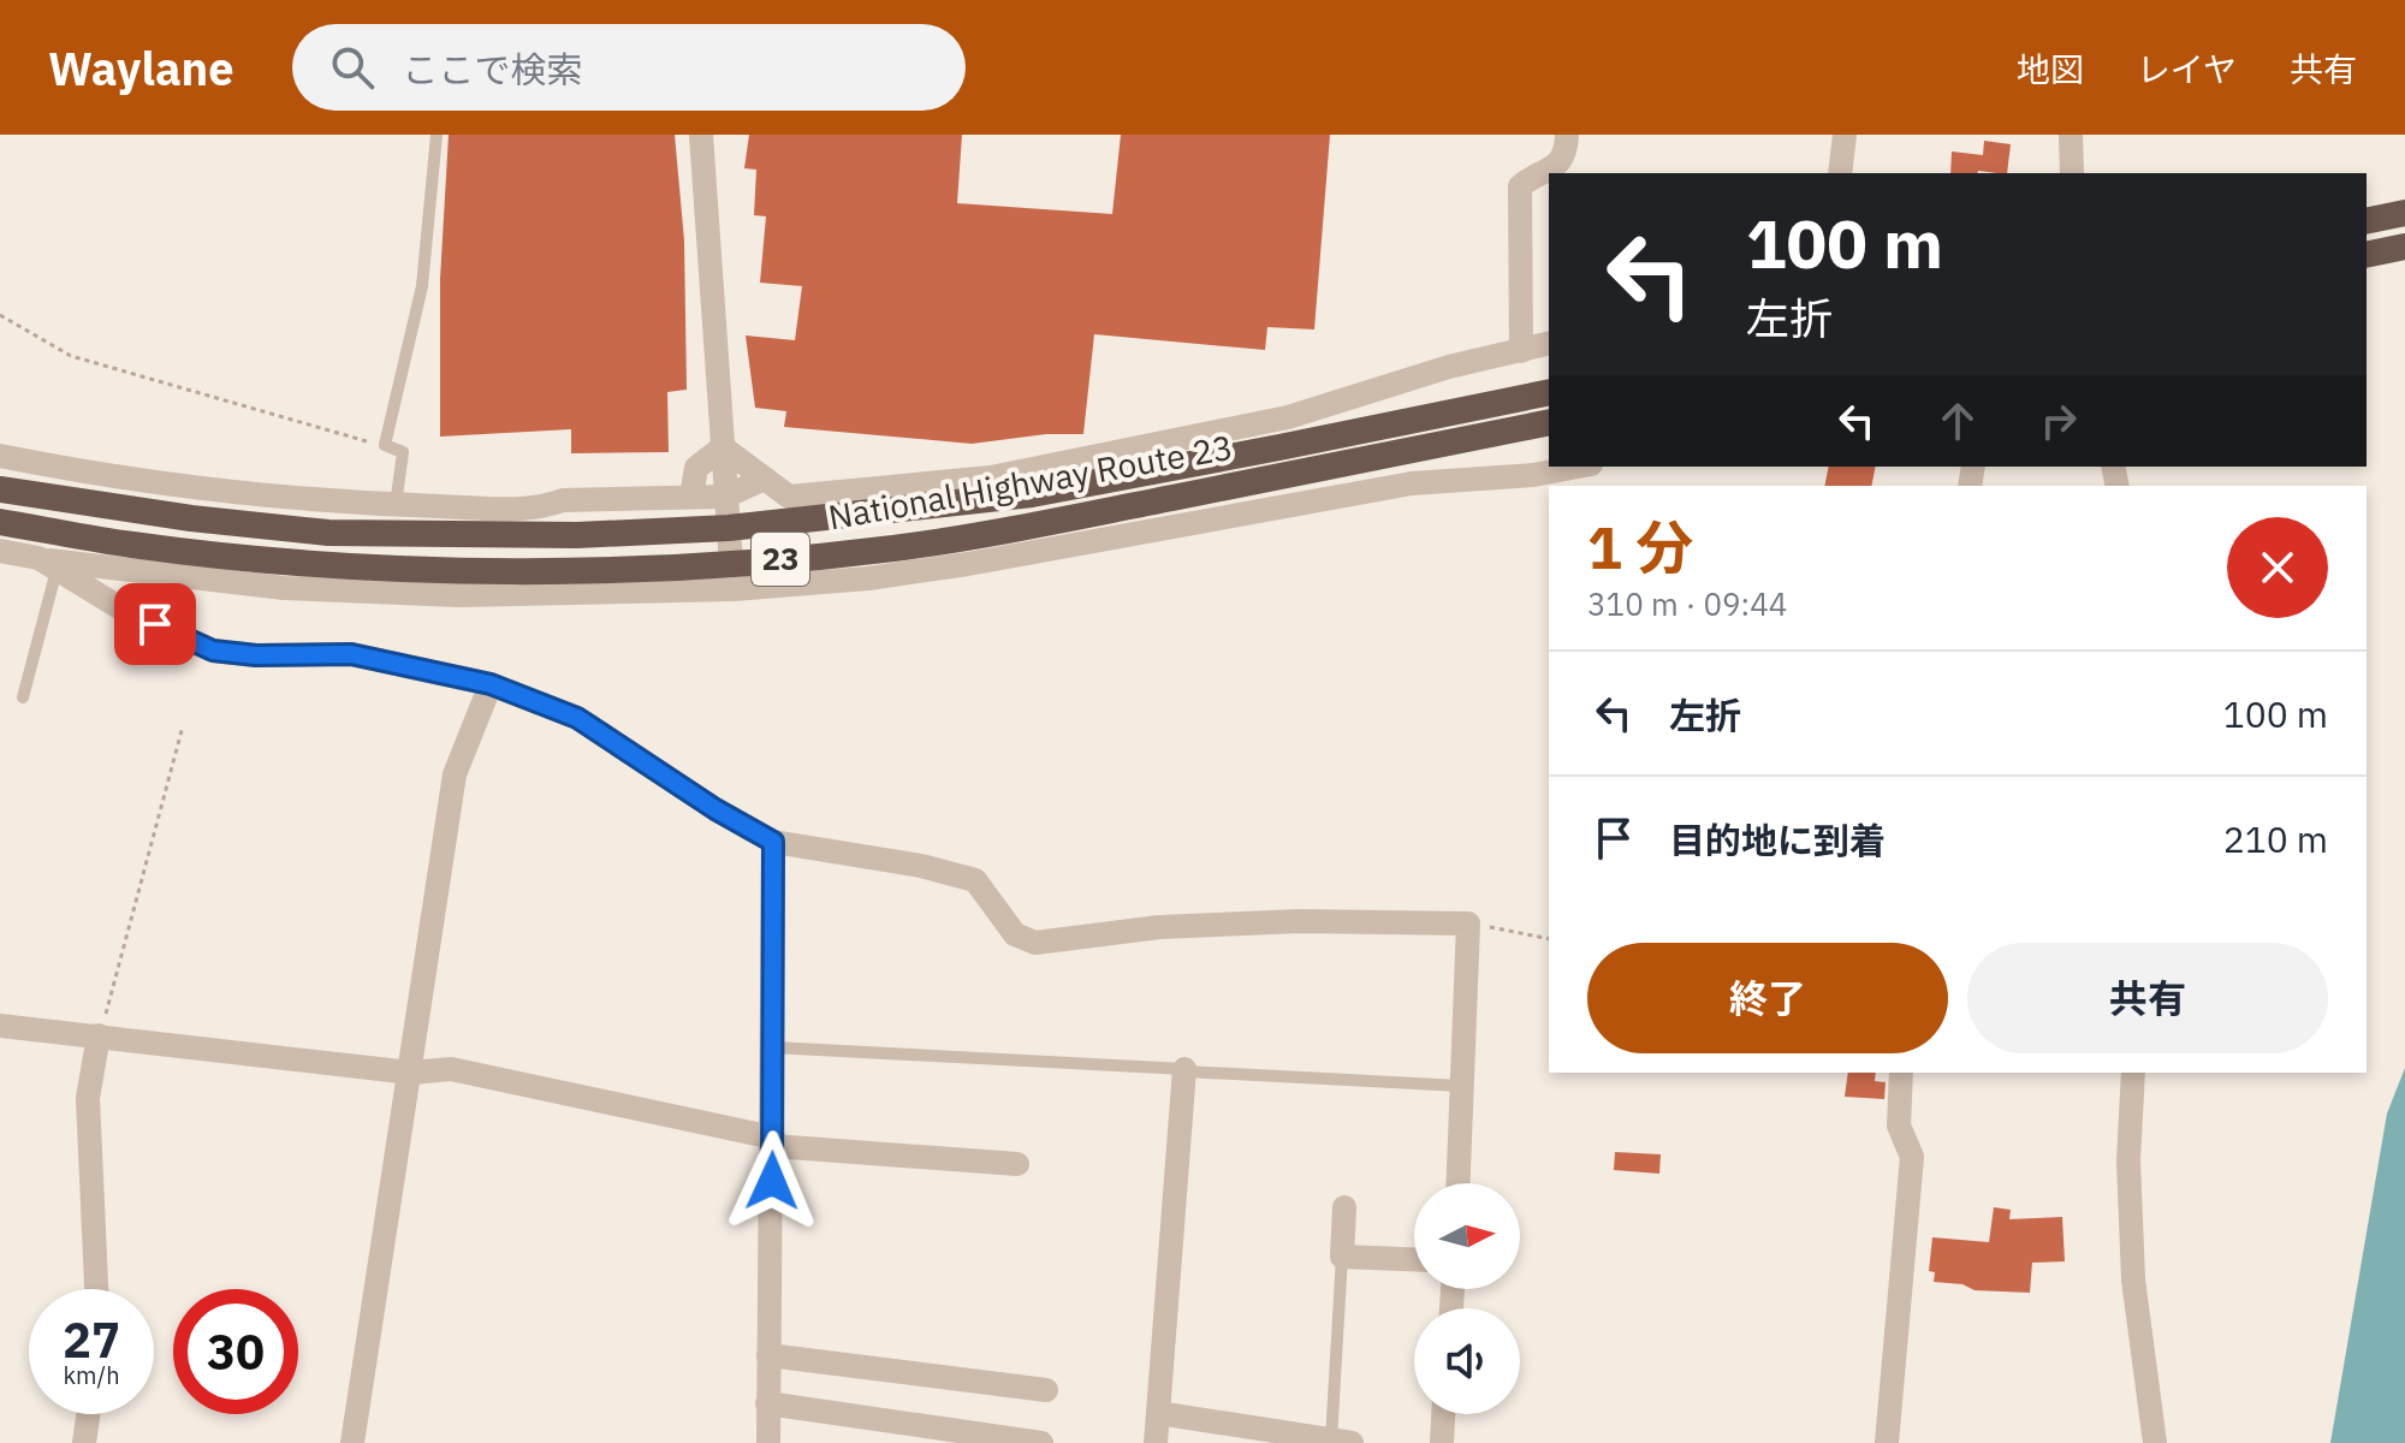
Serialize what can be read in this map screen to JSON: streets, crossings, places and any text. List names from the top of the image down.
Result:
{
  "streets": {
    "highway": ["National Highway Route 23", "23"]
  },
  "north": "right",
  "page": {
    "header": "Waylane",
    "search": "ここで検索",
    "nav": ["地図", "レイヤ", "共有"],
    "turn": ["100 m", "左折"],
    "heading": ["1 分", "310 m · 09:44"],
    "list": [
      {
        "name": "左折",
        "value": "100 m"
      },
      {
        "name": "目的地に到着",
        "value": "210 m"
      }
    ],
    "buttons": ["終了", "共有"],
    "speed": "27 km/h",
    "limit": "30"
  }
}
